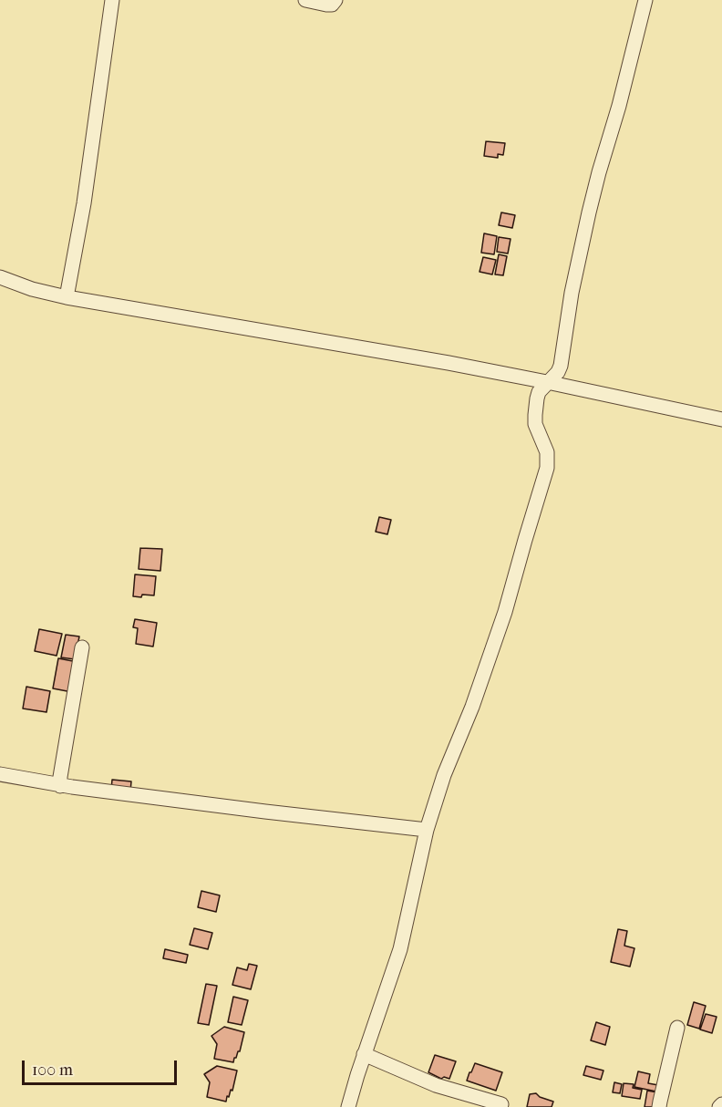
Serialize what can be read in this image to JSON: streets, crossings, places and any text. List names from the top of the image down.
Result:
{
  "scale_bar": "100 m"
}
